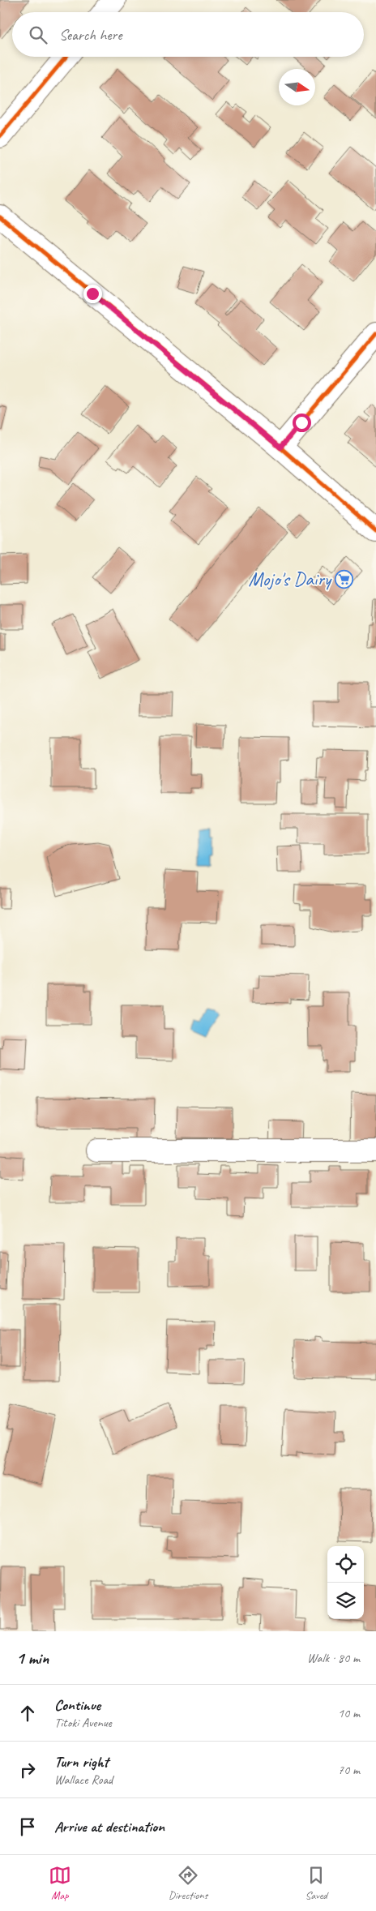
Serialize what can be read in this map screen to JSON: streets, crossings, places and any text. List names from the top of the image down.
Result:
{
  "places": {
    "supermarket": ["Mojo's Dairy"]
  },
  "north": "right",
  "page": {
    "search": "Search here",
    "heading": ["1 min", "Walk · 80 m"],
    "list": [
      ["Continue", "Titoki Avenue", "10 m"],
      ["Turn right", "Wallace Road", "70 m"],
      "Arrive at destination"
    ],
    "nav": ["Map", "Directions", "Saved"]
  }
}
